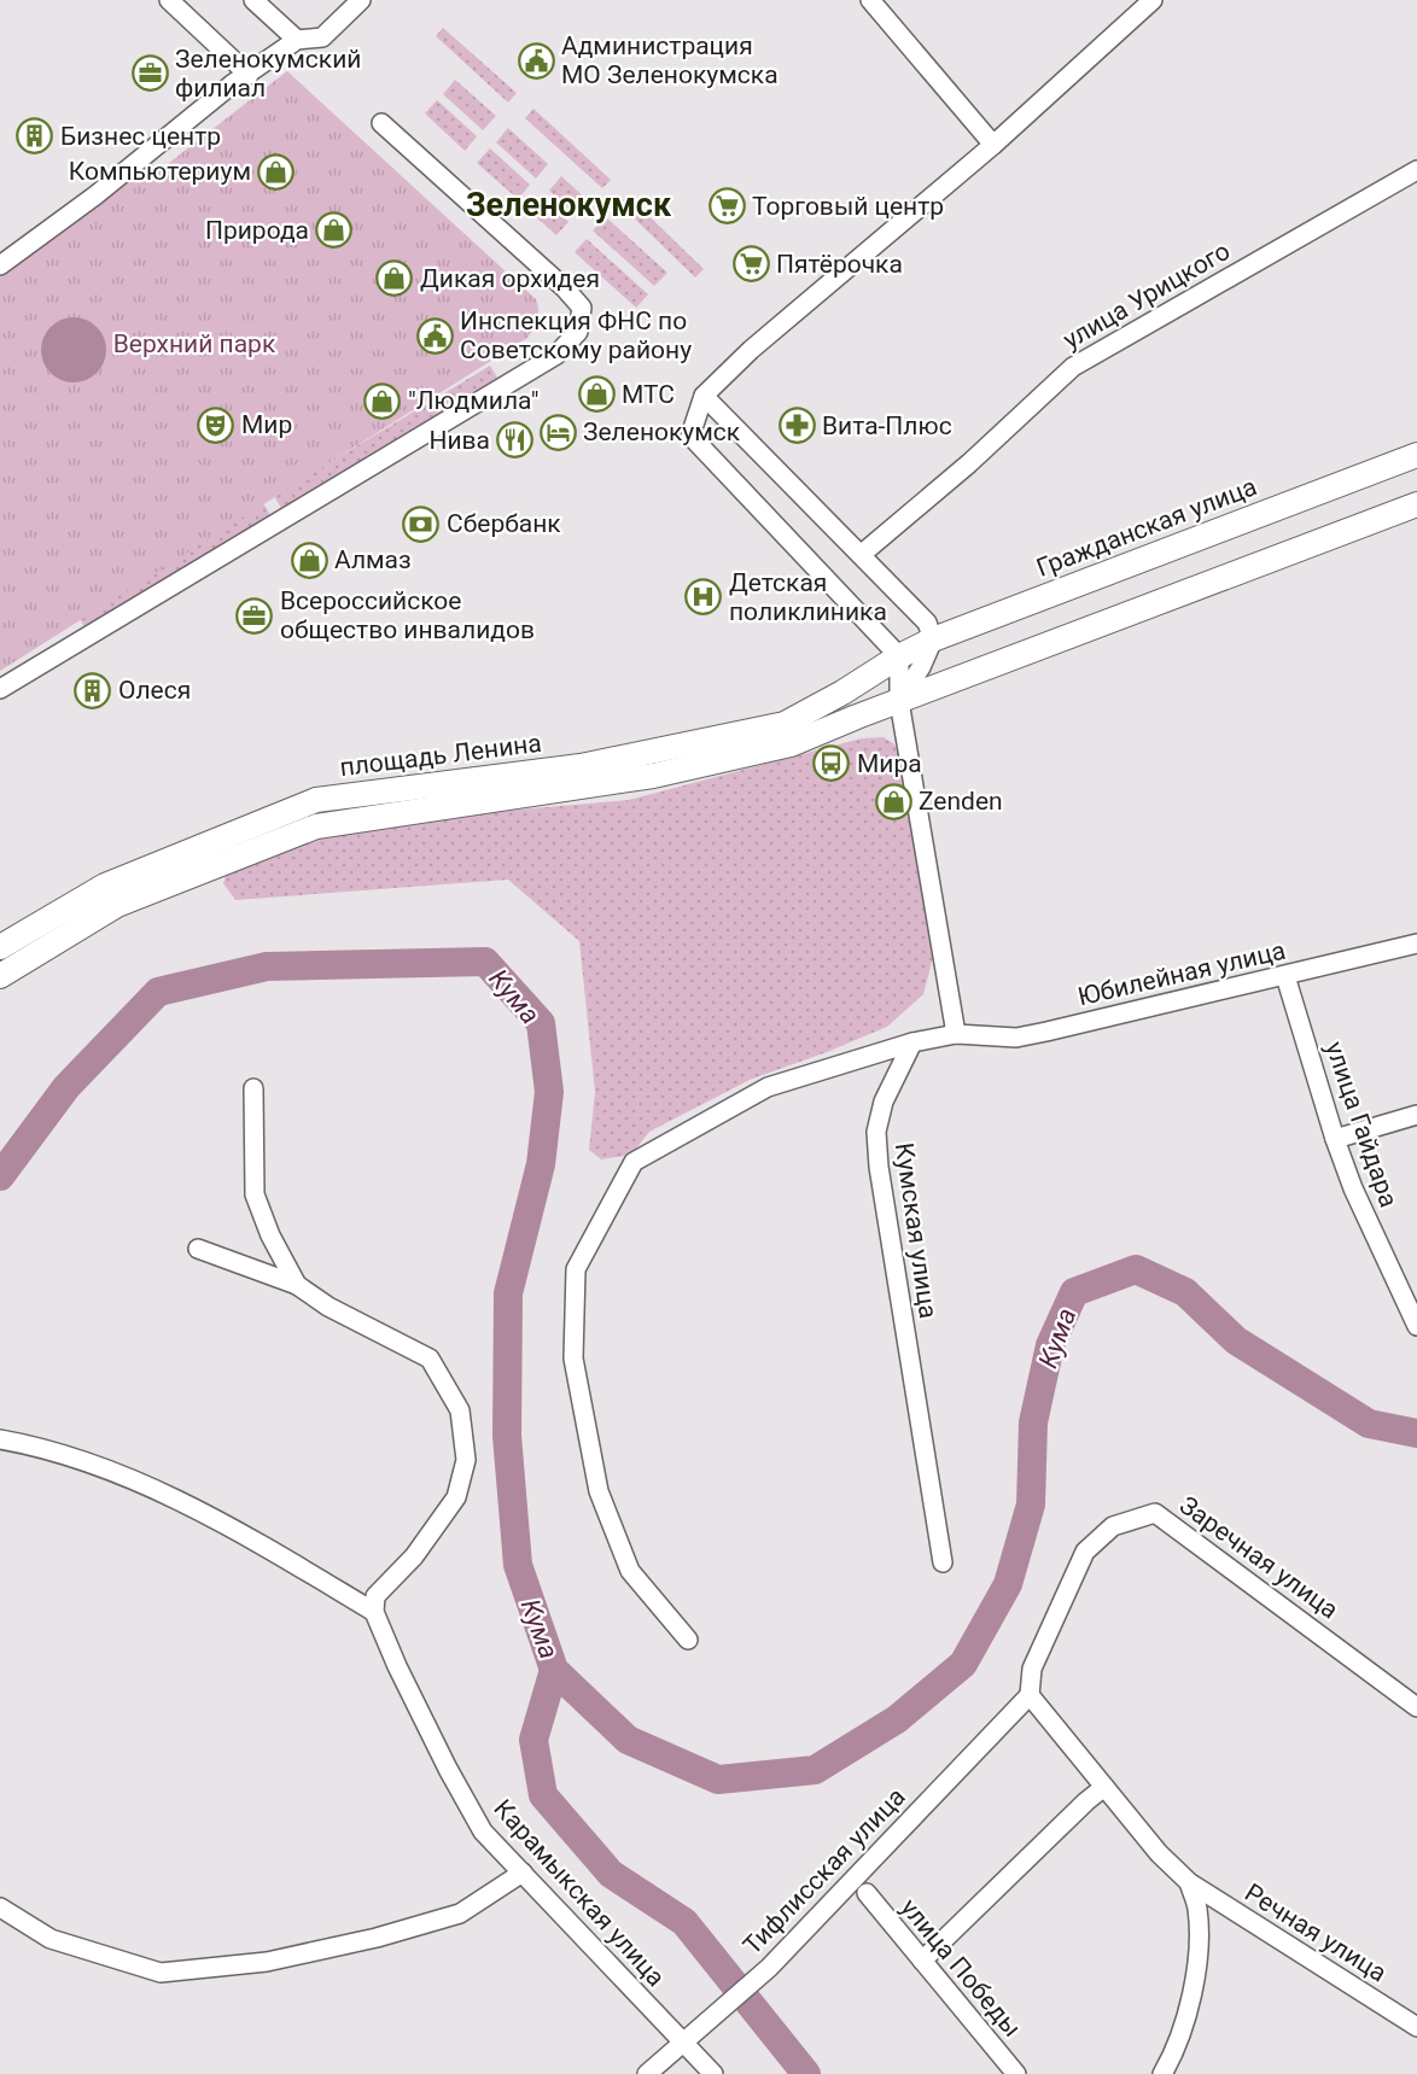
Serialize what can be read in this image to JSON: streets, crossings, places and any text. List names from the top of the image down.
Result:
{
  "streets": {
    "street": [
      "улица Урицкого",
      "Гражданская улица",
      "площадь Ленина",
      "Юбилейная улица",
      "улица Гайдара",
      "Кумская улица",
      "Заречная улица",
      "Тифлисская улица",
      "Карамыкская улица",
      "Речная улица",
      "улица Победы"
    ]
  },
  "crossings": [
    ["Гражданская улица", "площадь Ленина"],
    ["Юбилейная улица", "улица Гайдара"],
    ["Юбилейная улица", "Кумская улица"],
    ["Заречная улица", "Тифлисская улица"],
    ["Заречная улица", "Речная улица"],
    ["Тифлисская улица", "Карамыкская улица"],
    ["Тифлисская улица", "Речная улица"]
  ],
  "districts": ["Зеленокумск"],
  "water": ["Кума"],
  "parks": ["Верхний парк"],
  "places": {
    "public building": ["Администрация МО Зеленокумска", "Инспекция ФНС по Советскому району"],
    "office": ["Зеленокумский филиал", "Всероссийское общество инвалидов"],
    "building": ["Бизнес центр", "Олеся"],
    "shop": [
      "Компьютериум",
      "Природа",
      "Дикая орхидея",
      "МТС",
      "\"Людмила\"",
      "Алмаз",
      "Zenden"
    ],
    "supermarket": ["Торговый центр", "Пятёрочка"],
    "theatre": ["Мир"],
    "pharmacy": ["Вита-Плюс"],
    "hotel": ["Зеленокумск"],
    "restaurant": ["Нива"],
    "bank": ["Сбербанк"],
    "hospital": ["Детская поликлиника"],
    "bus stop": ["Мира"]
  }
}
